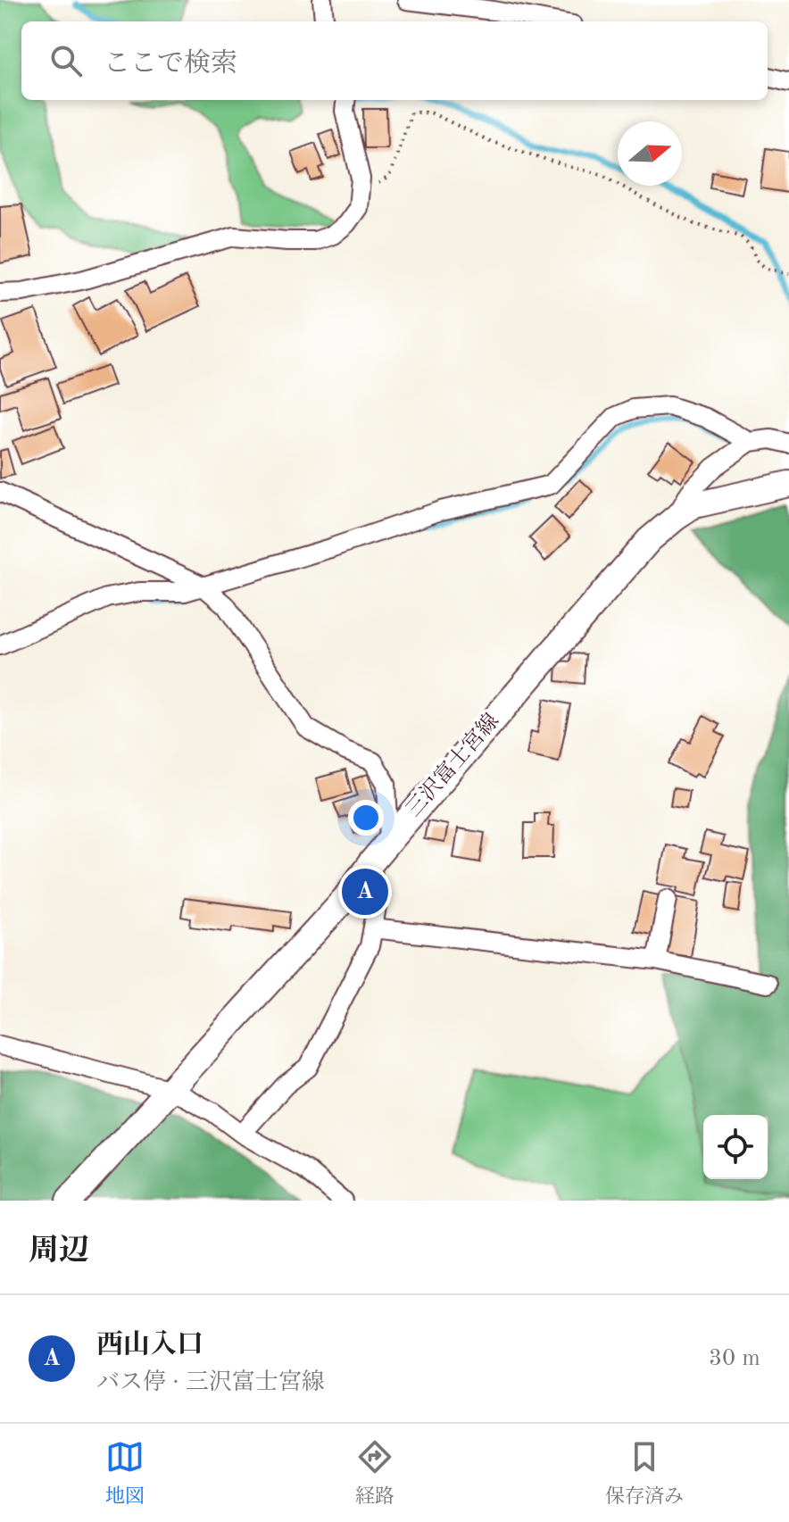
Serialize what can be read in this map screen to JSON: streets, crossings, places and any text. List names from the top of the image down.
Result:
{
  "streets": {
    "main road": ["三沢富士宮線"]
  },
  "north": "right",
  "page": {
    "search": "ここで検索",
    "pins": "A",
    "heading": "周辺",
    "list": [
      {
        "mark": "A",
        "name": "西山入口",
        "note": "バス停 · 三沢富士宮線",
        "value": "30 m"
      }
    ],
    "nav": ["地図", "経路", "保存済み"]
  }
}
